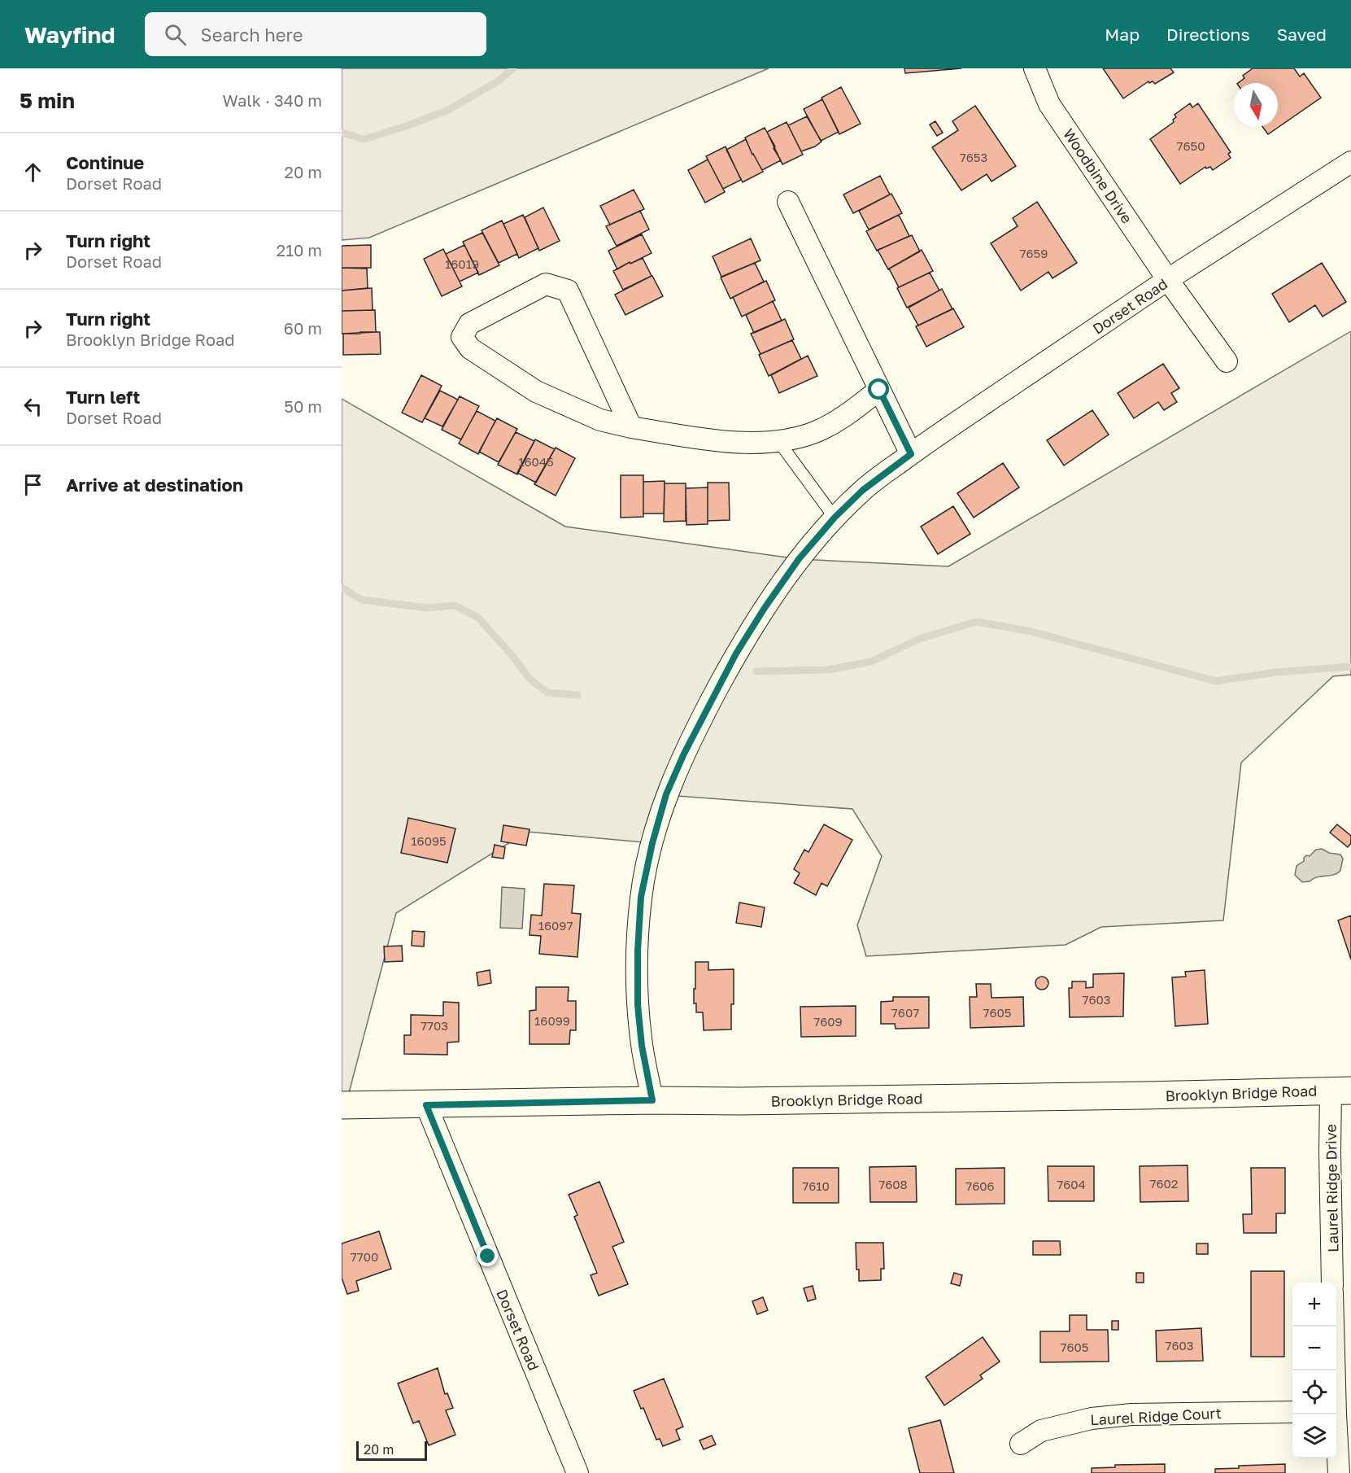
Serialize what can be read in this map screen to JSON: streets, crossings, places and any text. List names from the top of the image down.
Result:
{
  "streets": {
    "street": [
      "Woodbine Drive",
      "Dorset Road",
      "Brooklyn Bridge Road",
      "Laurel Ridge Drive",
      "Laurel Ridge Court"
    ]
  },
  "crossings": [
    ["Woodbine Drive", "Dorset Road"],
    ["Dorset Road", "Brooklyn Bridge Road"],
    ["Brooklyn Bridge Road", "Laurel Ridge Drive"]
  ],
  "house_numbers": [
    "7650",
    "7653",
    "7659",
    "16019",
    "16045",
    "16095",
    "16097",
    "7603",
    "7607",
    "7605",
    "16099",
    "7609",
    "7703",
    "7602",
    "7608",
    "7604",
    "7610",
    "7606",
    "7700",
    "7603",
    "7605"
  ],
  "scale_bar": "20 m",
  "north": "bottom",
  "page": {
    "header": "Wayfind",
    "search": "Search here",
    "nav": ["Map", "Directions", "Saved"],
    "heading": ["5 min", "Walk · 340 m"],
    "list": [
      ["Continue", "Dorset Road", "20 m"],
      ["Turn right", "Dorset Road", "210 m"],
      ["Turn right", "Brooklyn Bridge Road", "60 m"],
      ["Turn left", "Dorset Road", "50 m"],
      "Arrive at destination"
    ],
    "map_buttons": ["+", "−"],
    "scale": "20 m"
  }
}
